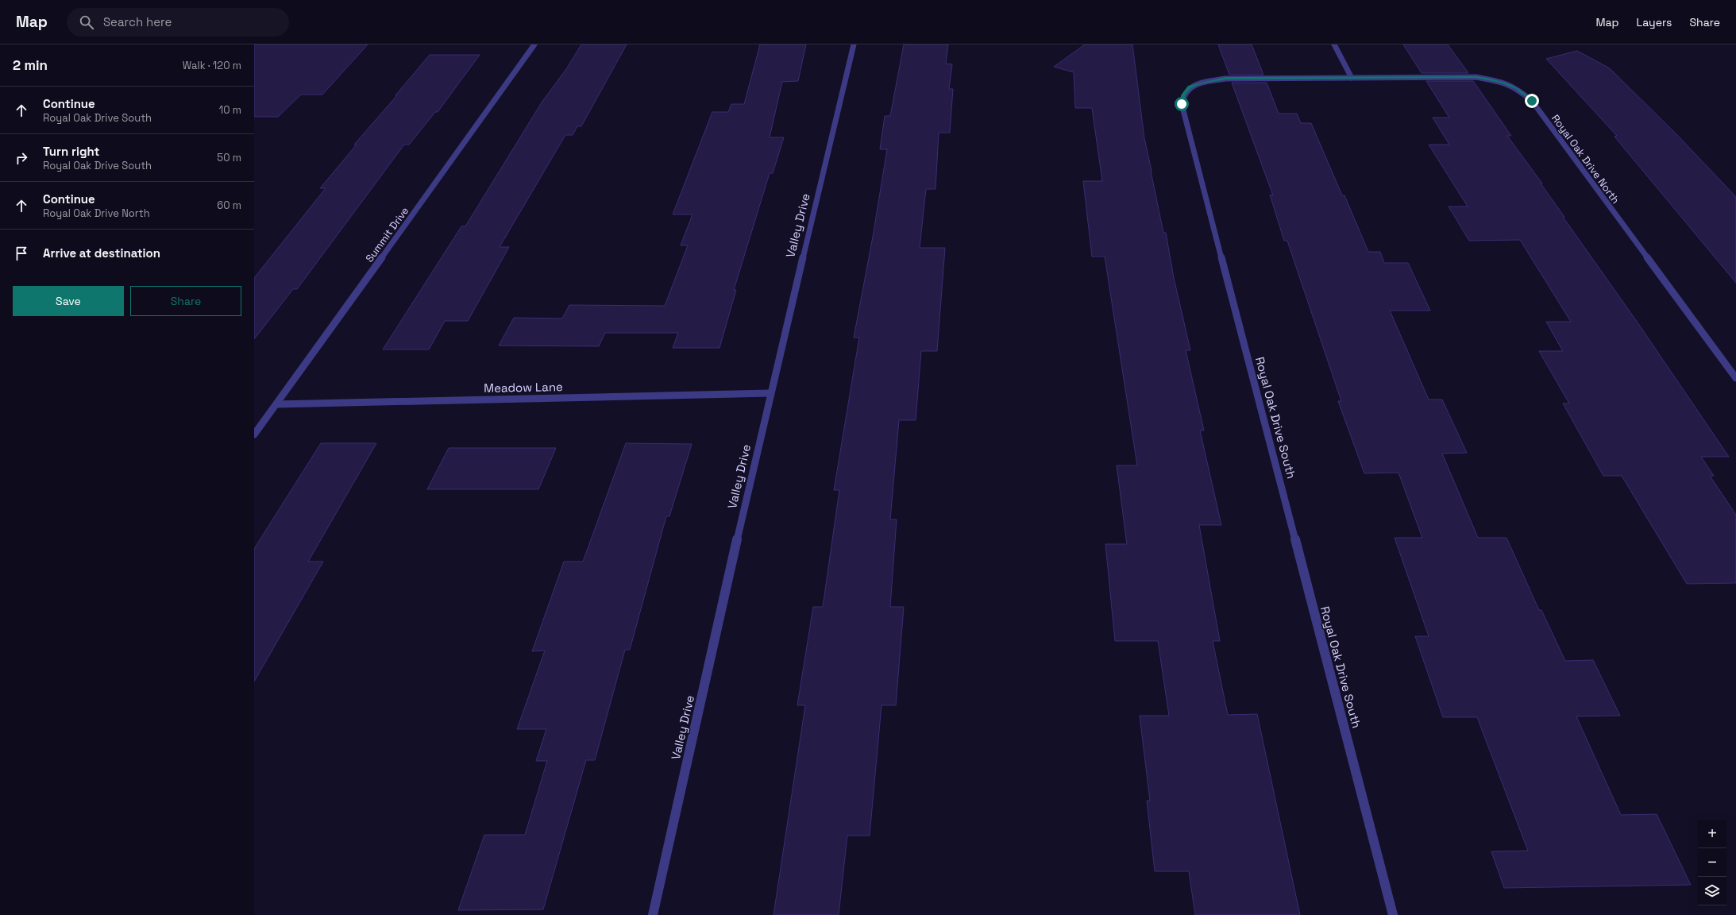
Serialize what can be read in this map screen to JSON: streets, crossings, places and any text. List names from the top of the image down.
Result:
{
  "streets": {
    "street": [
      "Royal Oak Drive North",
      "Valley Drive",
      "Summit Drive",
      "Meadow Lane",
      "Royal Oak Drive South"
    ]
  },
  "crossings": [
    ["Royal Oak Drive North", "Royal Oak Drive South"],
    ["Valley Drive", "Meadow Lane"],
    ["Summit Drive", "Meadow Lane"]
  ],
  "page": {
    "header": "Map",
    "search": "Search here",
    "nav": ["Map", "Layers", "Share"],
    "heading": ["2 min", "Walk · 120 m"],
    "list": [
      ["Continue", "Royal Oak Drive South", "10 m"],
      ["Turn right", "Royal Oak Drive South", "50 m"],
      ["Continue", "Royal Oak Drive North", "60 m"],
      "Arrive at destination"
    ],
    "buttons": ["Save", "Share"],
    "map_buttons": ["+", "−"]
  }
}
